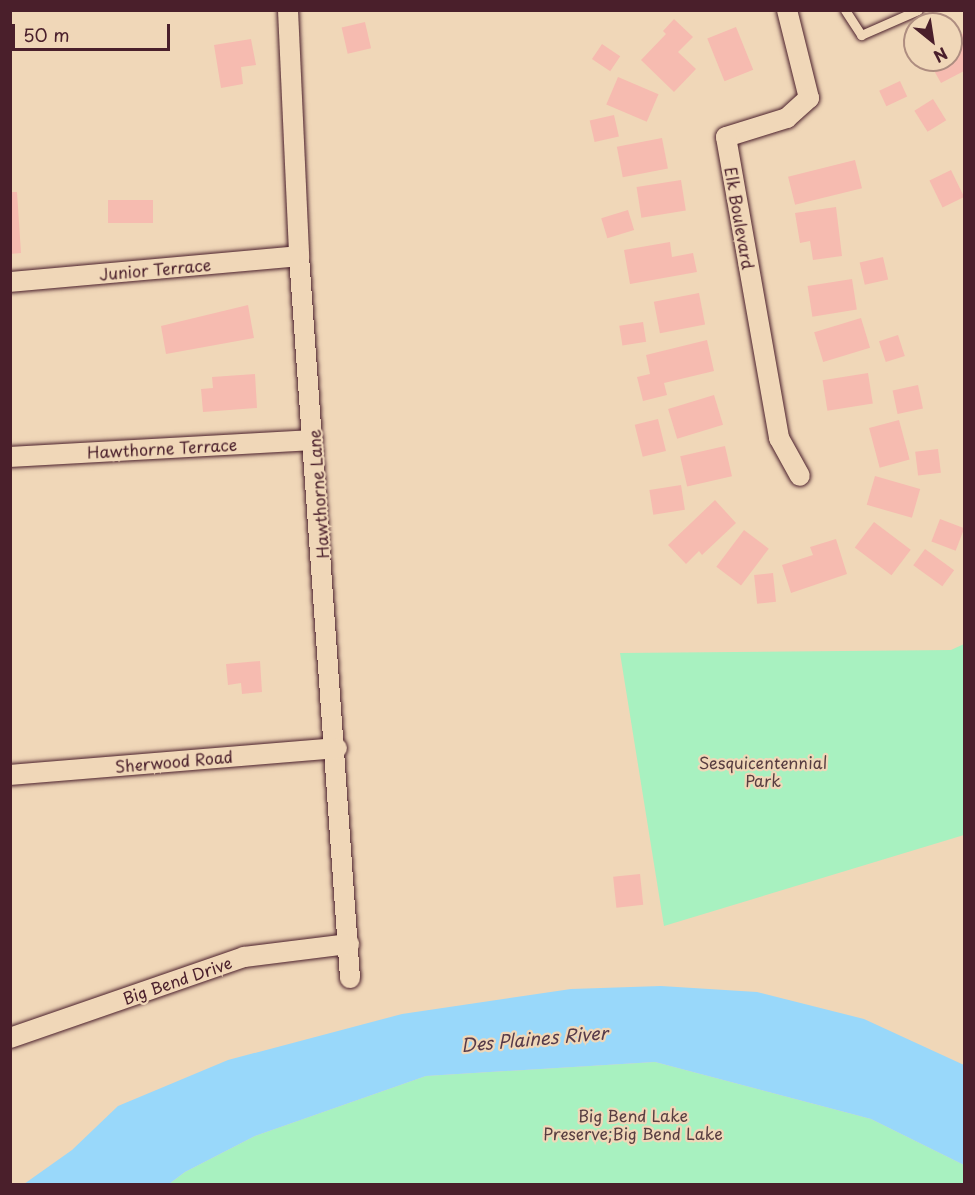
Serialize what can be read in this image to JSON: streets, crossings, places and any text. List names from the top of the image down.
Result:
{
  "streets": {
    "street": [
      "Elk Boulevard",
      "Junior Terrace",
      "Hawthorne Terrace",
      "Hawthorne Lane",
      "Sherwood Road",
      "Big Bend Drive"
    ]
  },
  "crossings": [
    ["Junior Terrace", "Hawthorne Lane"],
    ["Hawthorne Terrace", "Hawthorne Lane"],
    ["Hawthorne Lane", "Sherwood Road"],
    ["Hawthorne Lane", "Big Bend Drive"]
  ],
  "water": ["Des Plaines River"],
  "parks": ["Sesquicentennial Park", "Big Bend Lake Preserve;Big Bend Lake"],
  "scale_bar": "50 m",
  "north": "bottom right"
}
